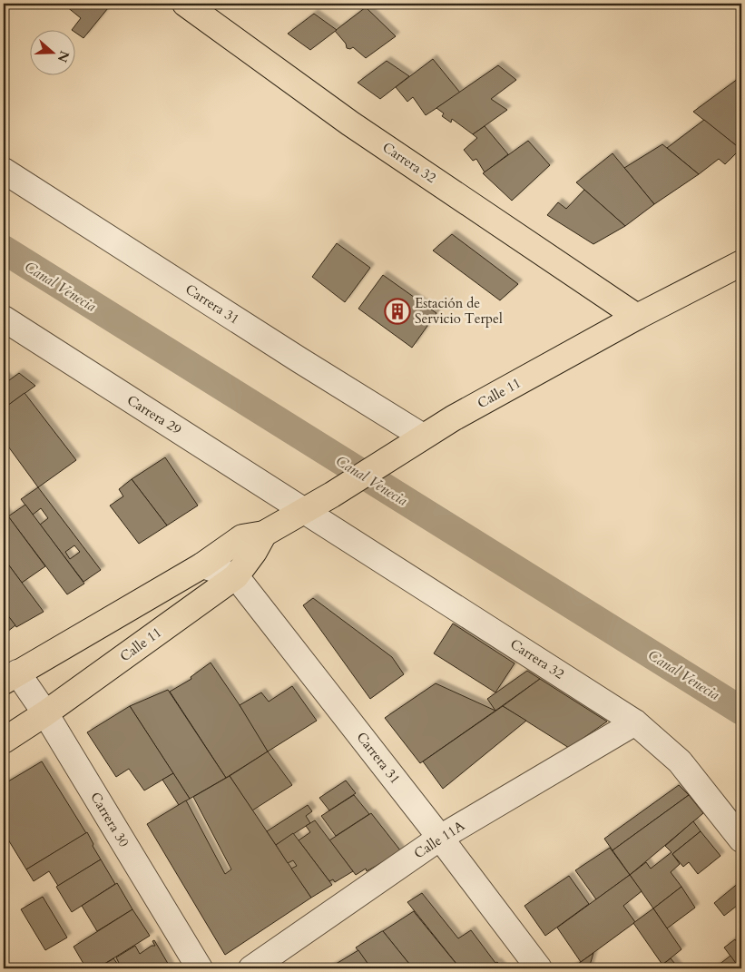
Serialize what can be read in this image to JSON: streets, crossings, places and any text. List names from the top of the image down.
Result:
{
  "streets": {
    "main road": ["Carrera 32", "Calle 11"],
    "street": [
      "Carrera 31",
      "Carrera 29",
      "Carrera 30",
      "Calle 11A"
    ]
  },
  "crossings": [
    ["Carrera 32", "Calle 11"],
    ["Carrera 32", "Carrera 29"],
    ["Carrera 32", "Calle 11A"],
    ["Carrera 31", "Calle 11"],
    ["Carrera 31", "Calle 11A"],
    ["Calle 11", "Carrera 29"],
    ["Calle 11", "Carrera 30"]
  ],
  "water": ["Canal Venecia"],
  "places": {
    "building": ["Estación de Servicio Terpel"]
  },
  "north": "right"
}
